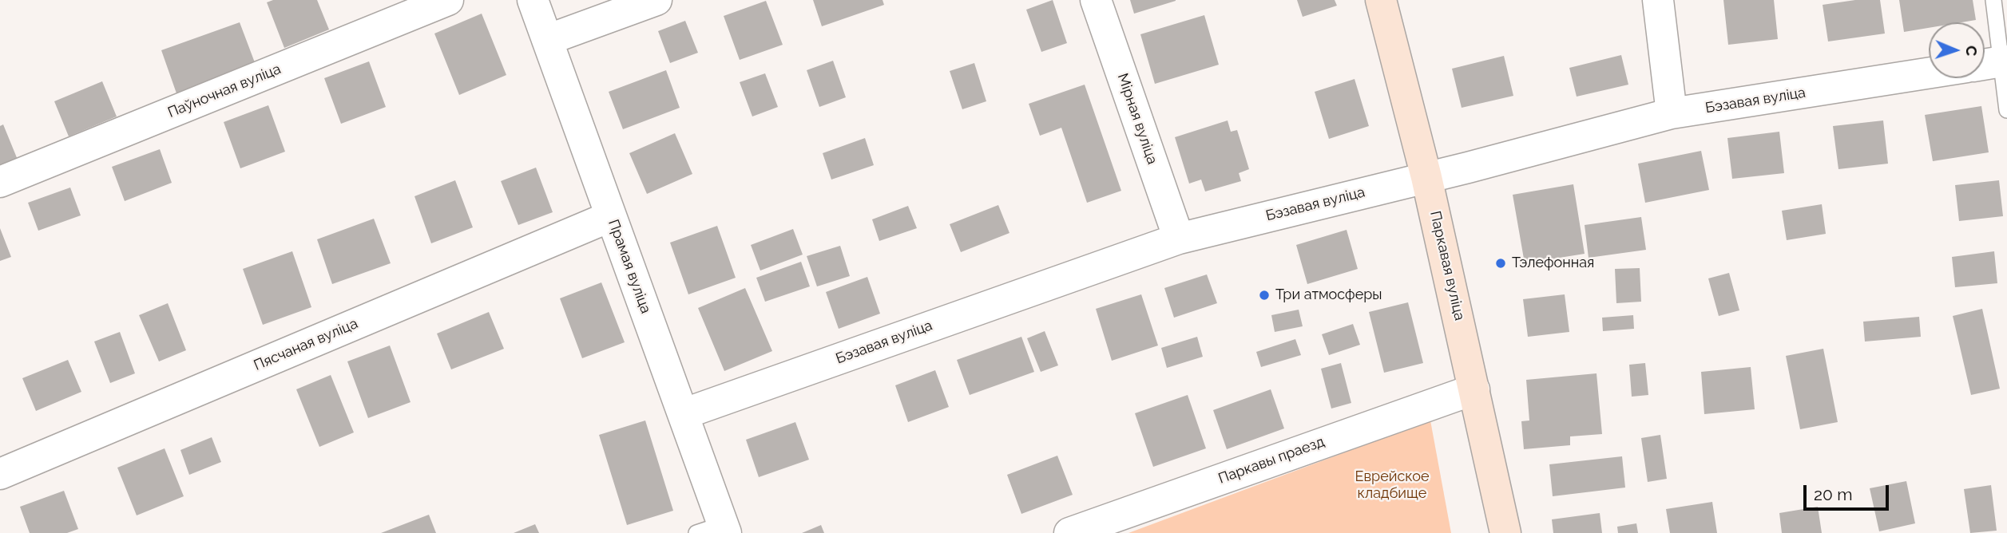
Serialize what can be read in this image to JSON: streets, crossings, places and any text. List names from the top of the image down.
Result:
{
  "streets": {
    "street": [
      "Паўночная вуліца",
      "Бэзавая вуліца",
      "Мірная вуліца",
      "Паркавая вуліца",
      "Прамая вуліца",
      "Пясчаная вуліца",
      "Паркавы праезд"
    ]
  },
  "crossings": [
    ["Бэзавая вуліца", "Мірная вуліца"],
    ["Бэзавая вуліца", "Паркавая вуліца"],
    ["Бэзавая вуліца", "Прамая вуліца"],
    ["Паркавая вуліца", "Паркавы праезд"],
    ["Прамая вуліца", "Пясчаная вуліца"]
  ],
  "parks": ["Еврейское кладбище"],
  "places": ["Тэлефонная", "Три атмосферы"],
  "scale_bar": "20 m",
  "north": "right"
}
